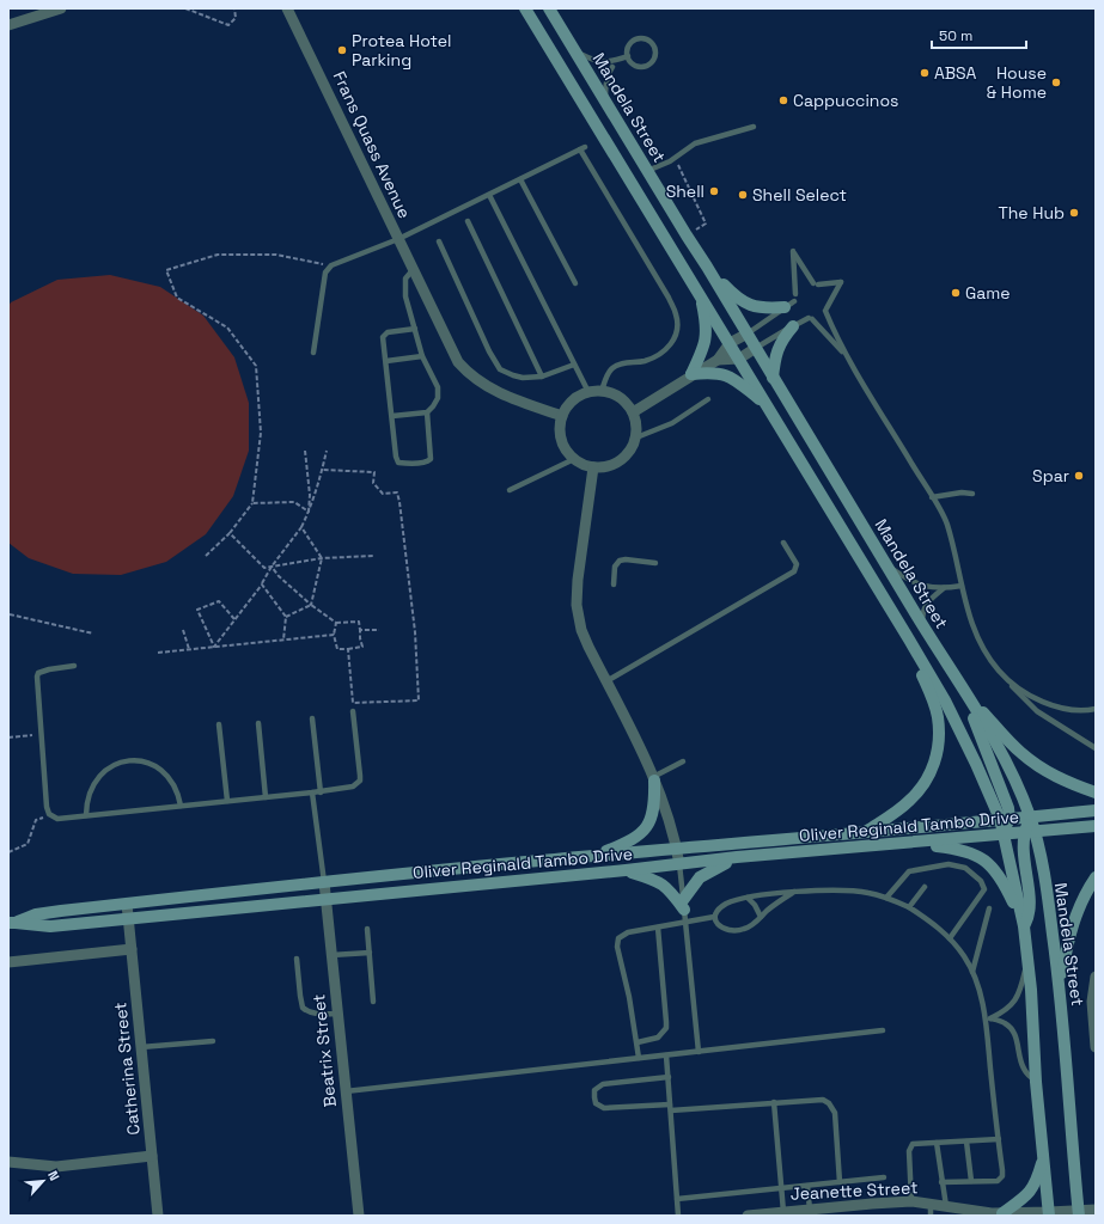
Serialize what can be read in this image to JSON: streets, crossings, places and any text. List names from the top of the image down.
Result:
{
  "streets": {
    "main road": ["Mandela Street", "Oliver Reginald Tambo Drive"],
    "street": [
      "Frans Quass Avenue",
      "Beatrix Street",
      "Catherina Street",
      "Jeanette Street"
    ]
  },
  "crossings": [
    ["Mandela Street", "Oliver Reginald Tambo Drive"],
    ["Mandela Street", "Jeanette Street"],
    ["Oliver Reginald Tambo Drive", "Beatrix Street"],
    ["Oliver Reginald Tambo Drive", "Catherina Street"]
  ],
  "places": [
    "Protea Hotel Parking",
    "ABSA",
    "House & Home",
    "Cappuccinos",
    "Shell",
    "Shell Select",
    "The Hub",
    "Game",
    "Spar"
  ],
  "scale_bar": "50 m",
  "north": "top right"
}
